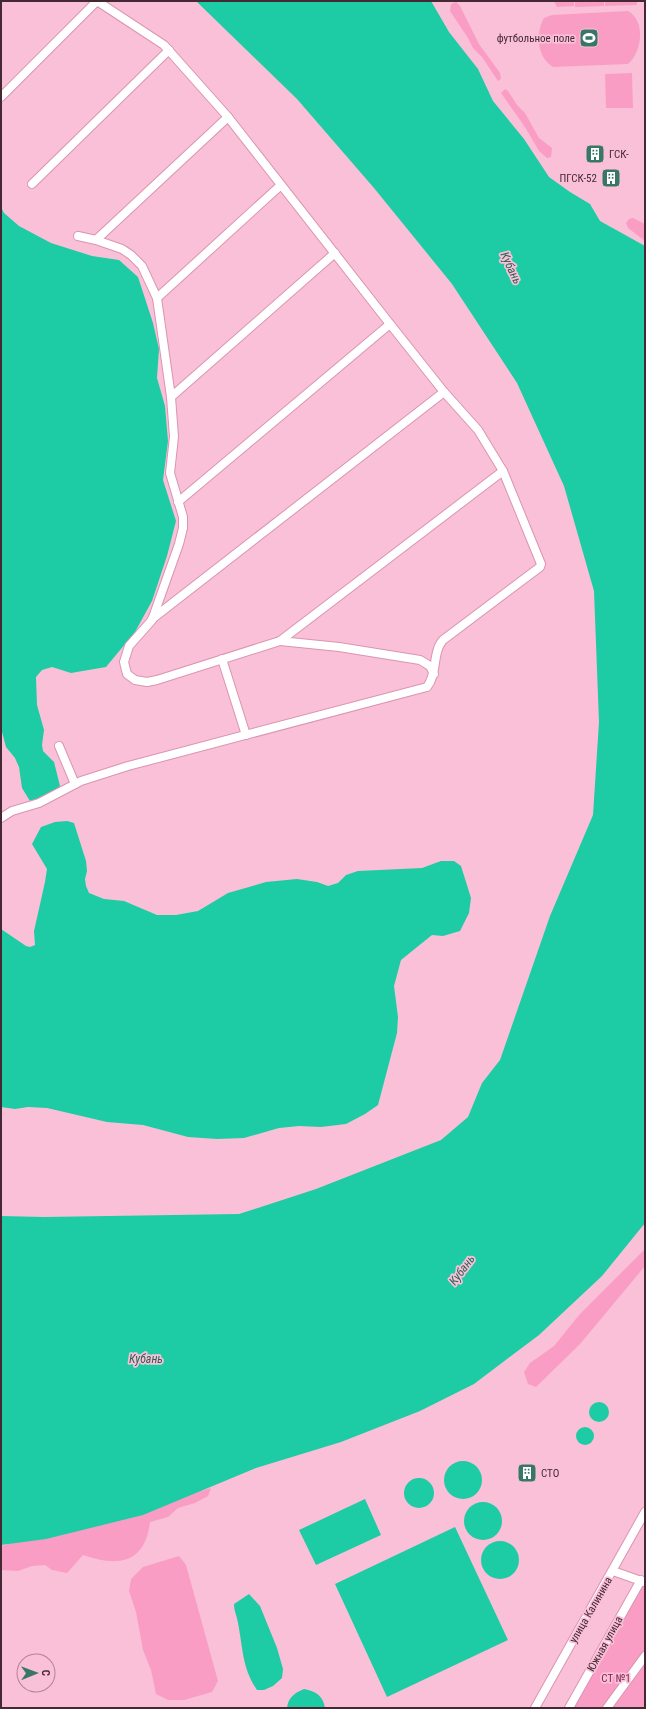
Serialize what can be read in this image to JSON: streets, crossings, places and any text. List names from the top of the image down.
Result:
{
  "streets": {
    "street": ["улица Калинина", "Южная улица"]
  },
  "water": ["Кубань"],
  "parks": ["СТ №1"],
  "places": {
    "sports": ["футбольное поле"],
    "building": ["ГСК-", "ПГСК-52", "СТО"]
  },
  "north": "right"
}
